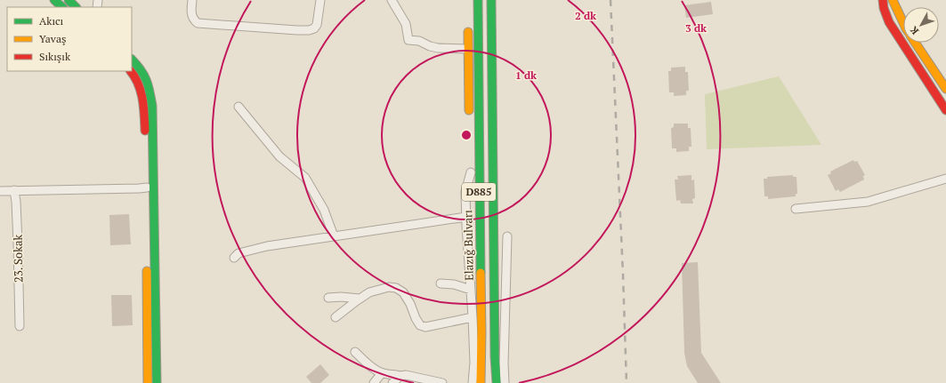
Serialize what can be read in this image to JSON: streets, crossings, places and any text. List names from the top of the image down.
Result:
{
  "streets": {
    "main road": ["D885", "Elazığ Bulvarı"],
    "street": ["23. Sokak"]
  },
  "legend": ["Akıcı", "Yavaş", "Sıkışık"],
  "north": "bottom left",
  "rings": ["2 dk", "3 dk", "1 dk"]
}
